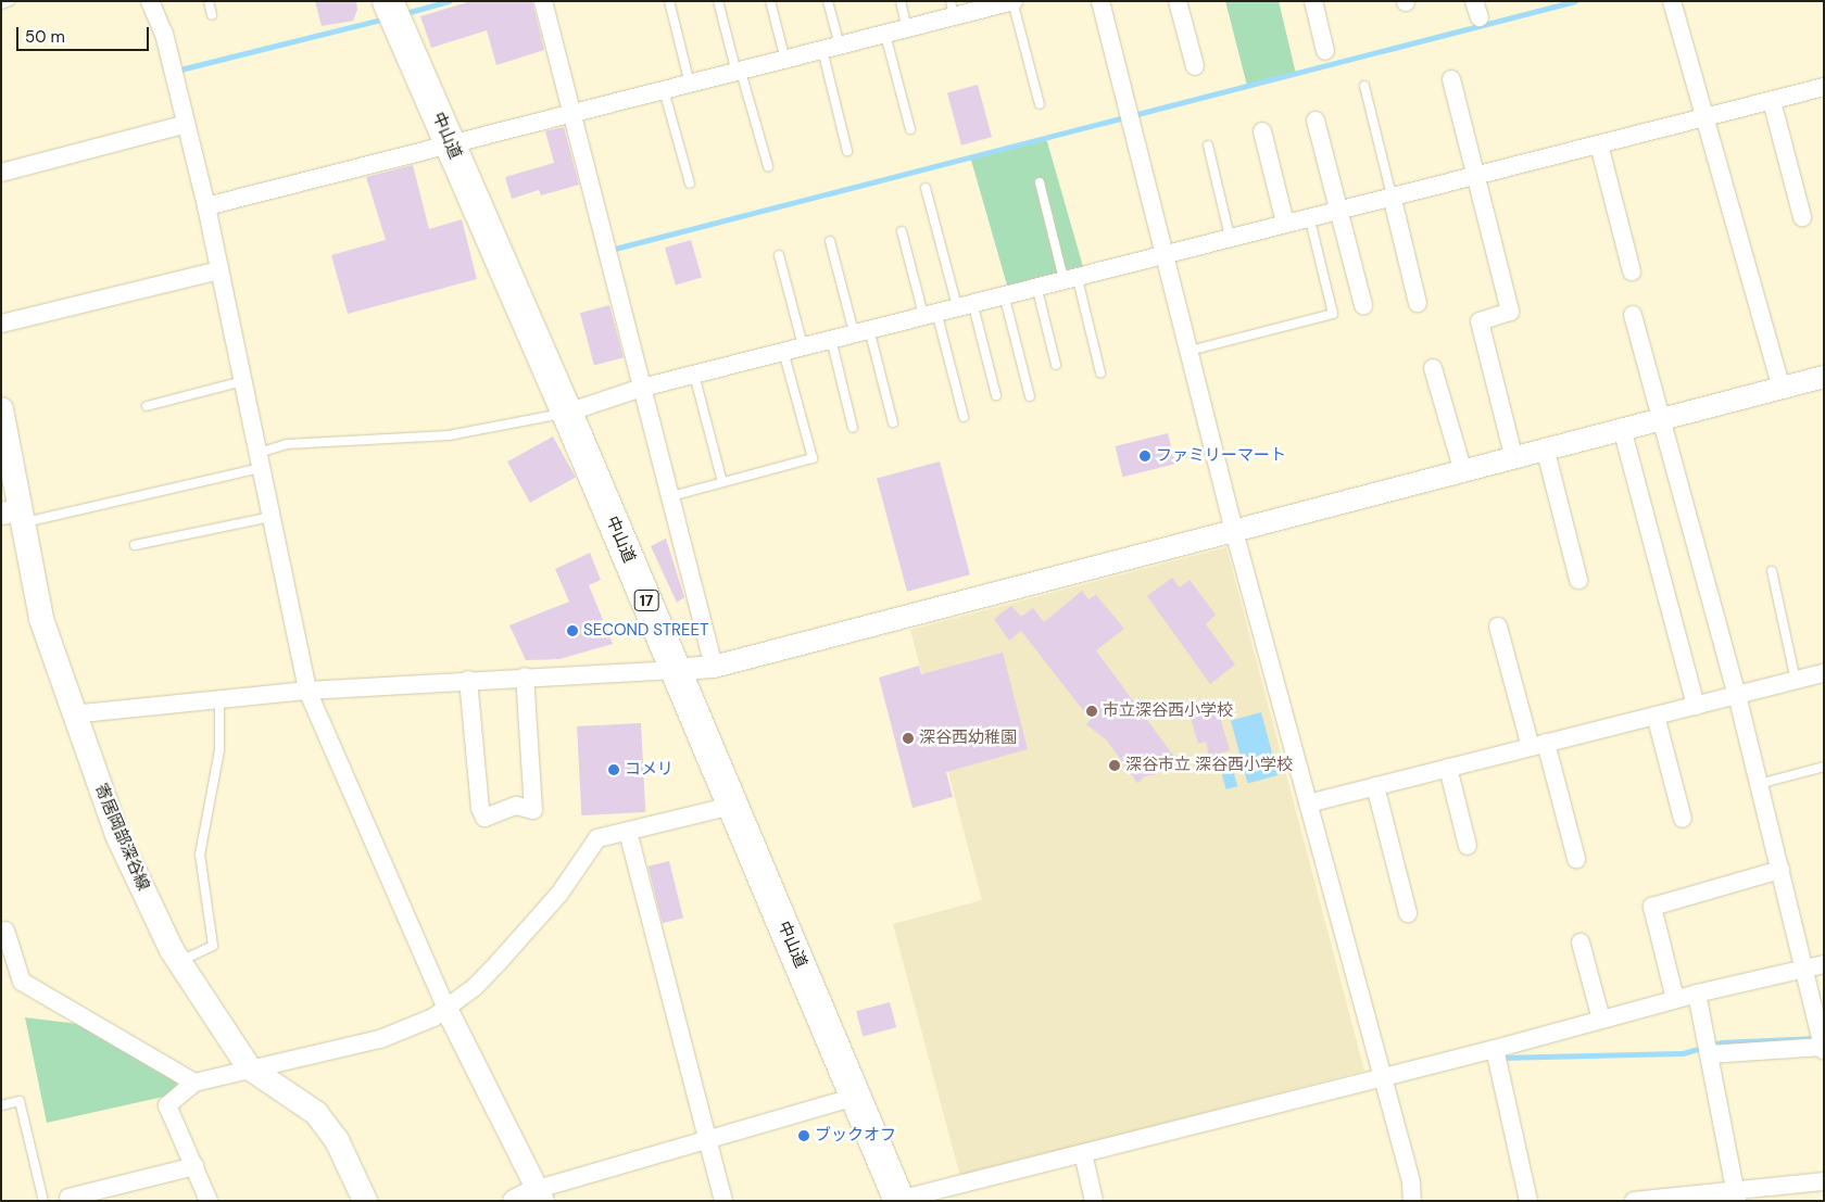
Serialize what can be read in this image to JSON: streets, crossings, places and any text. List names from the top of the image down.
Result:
{
  "streets": {
    "highway": ["中山道", "17"],
    "main road": ["寄居岡部深谷線"]
  },
  "places": [
    "ファミリーマート",
    "SECOND STREET",
    "市立深谷西小学校",
    "深谷西幼稚園",
    "深谷市立 深谷西小学校",
    "コメリ",
    "ブックオフ"
  ],
  "scale_bar": "50 m"
}
